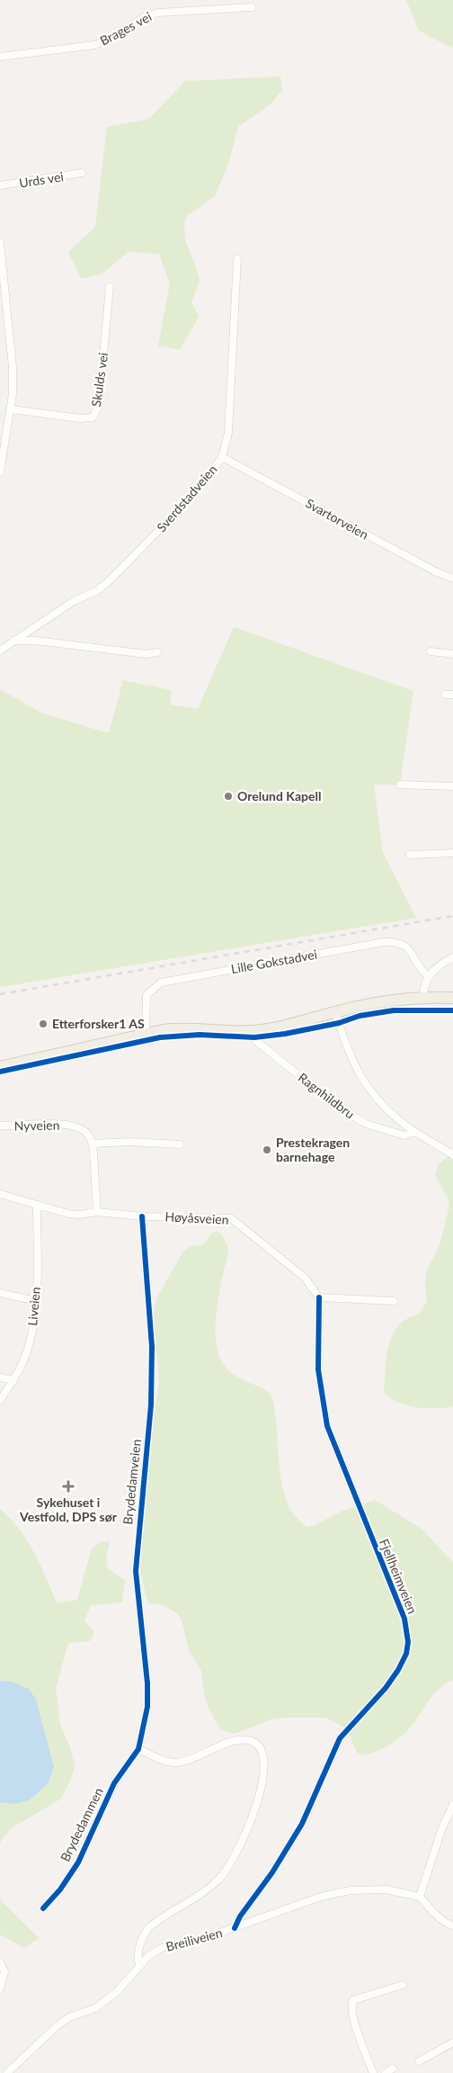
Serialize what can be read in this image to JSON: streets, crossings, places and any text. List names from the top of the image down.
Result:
{
  "streets": {
    "street": [
      "Brages vei",
      "Urds vei",
      "Skulds vei",
      "Sverdstadveien",
      "Svartorveien",
      "Lille Gokstadvei",
      "Ragnhildbru",
      "Nyveien",
      "Høyåsveien",
      "Liveien",
      "Brydedamveien",
      "Fjellheimveien",
      "Brydedammen",
      "Breiliveien"
    ]
  },
  "crossings": [
    ["Sverdstadveien", "Svartorveien"],
    ["Høyåsveien", "Liveien"],
    ["Høyåsveien", "Brydedamveien"],
    ["Høyåsveien", "Fjellheimveien"],
    ["Brydedamveien", "Brydedammen"],
    ["Fjellheimveien", "Breiliveien"]
  ],
  "places": {
    "other": ["Orelund Kapell", "Etterforsker1 AS", "Prestekragen barnehage"],
    "health": ["Sykehuset i Vestfold, DPS sør"]
  }
}
